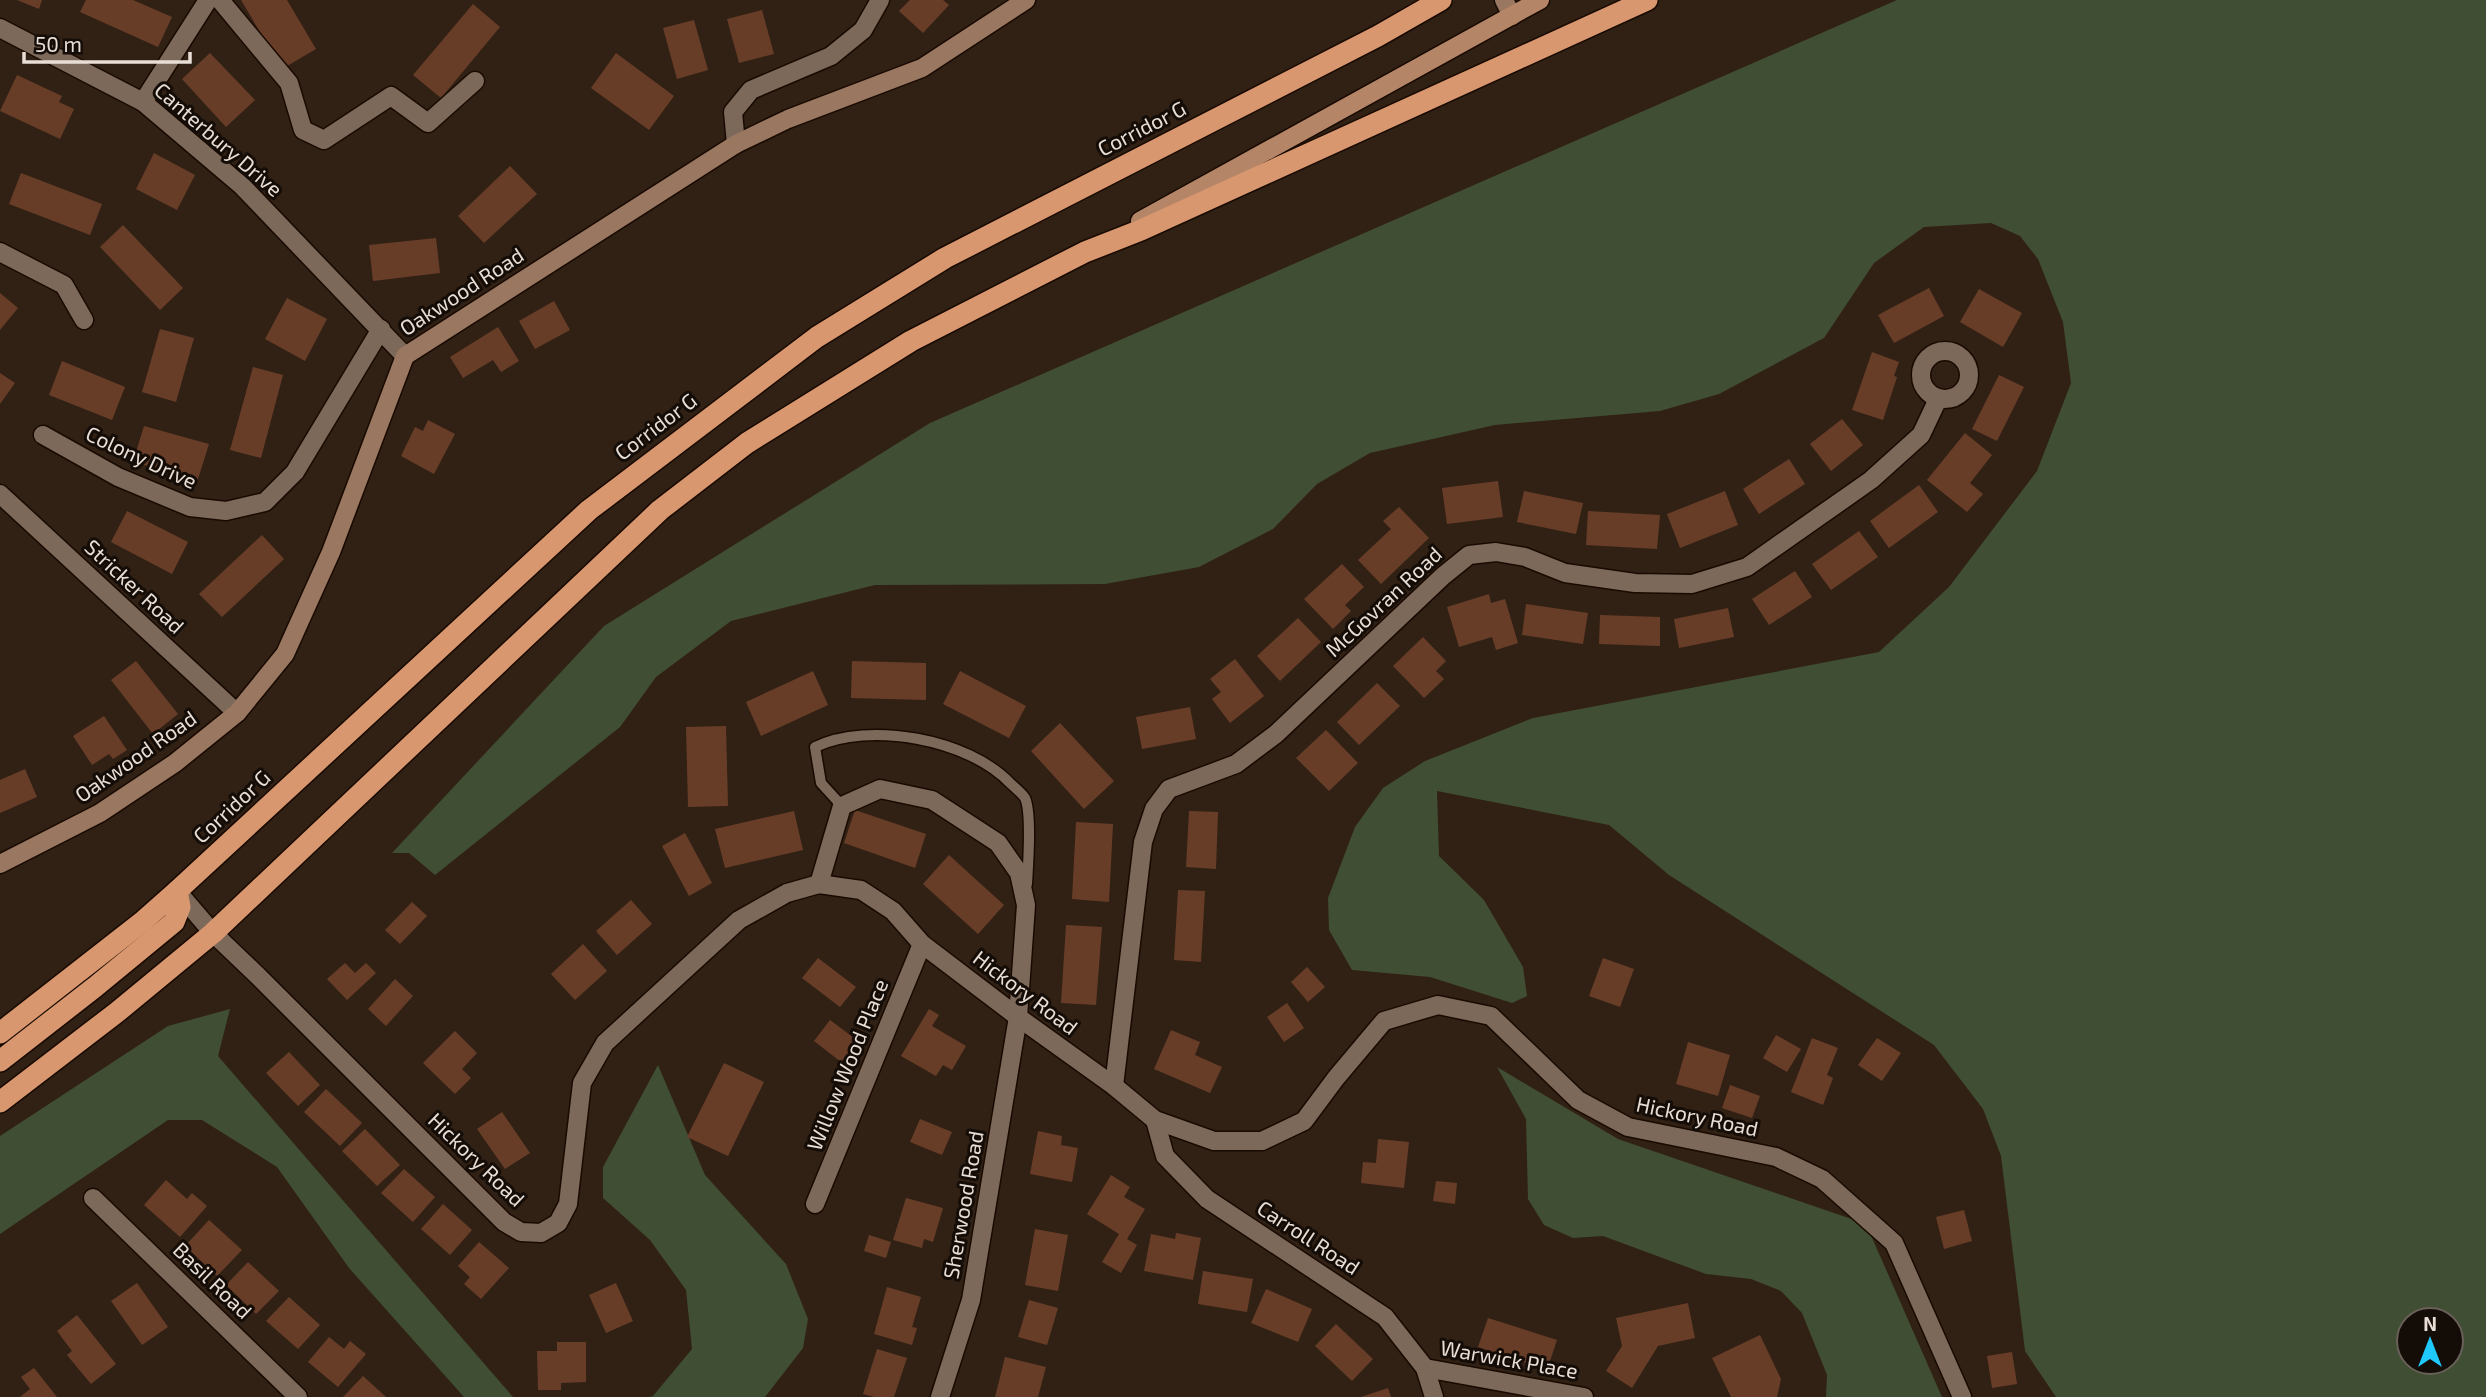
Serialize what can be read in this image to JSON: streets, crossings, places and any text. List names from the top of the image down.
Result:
{
  "streets": {
    "highway": ["Corridor G"],
    "street": [
      "Canterbury Drive",
      "Oakwood Road",
      "Colony Drive",
      "Stricker Road",
      "McGovran Road",
      "Hickory Road",
      "Willow Wood Place",
      "Sherwood Road",
      "Carroll Road",
      "Basil Road",
      "Warwick Place"
    ]
  },
  "crossings": [
    ["Corridor G", "Hickory Road"],
    ["Canterbury Drive", "Oakwood Road"],
    ["Canterbury Drive", "Colony Drive"],
    ["Oakwood Road", "Stricker Road"],
    ["McGovran Road", "Hickory Road"],
    ["Hickory Road", "Willow Wood Place"],
    ["Hickory Road", "Sherwood Road"],
    ["Hickory Road", "Carroll Road"],
    ["Carroll Road", "Warwick Place"]
  ],
  "scale_bar": "50 m",
  "north": "top"
}
